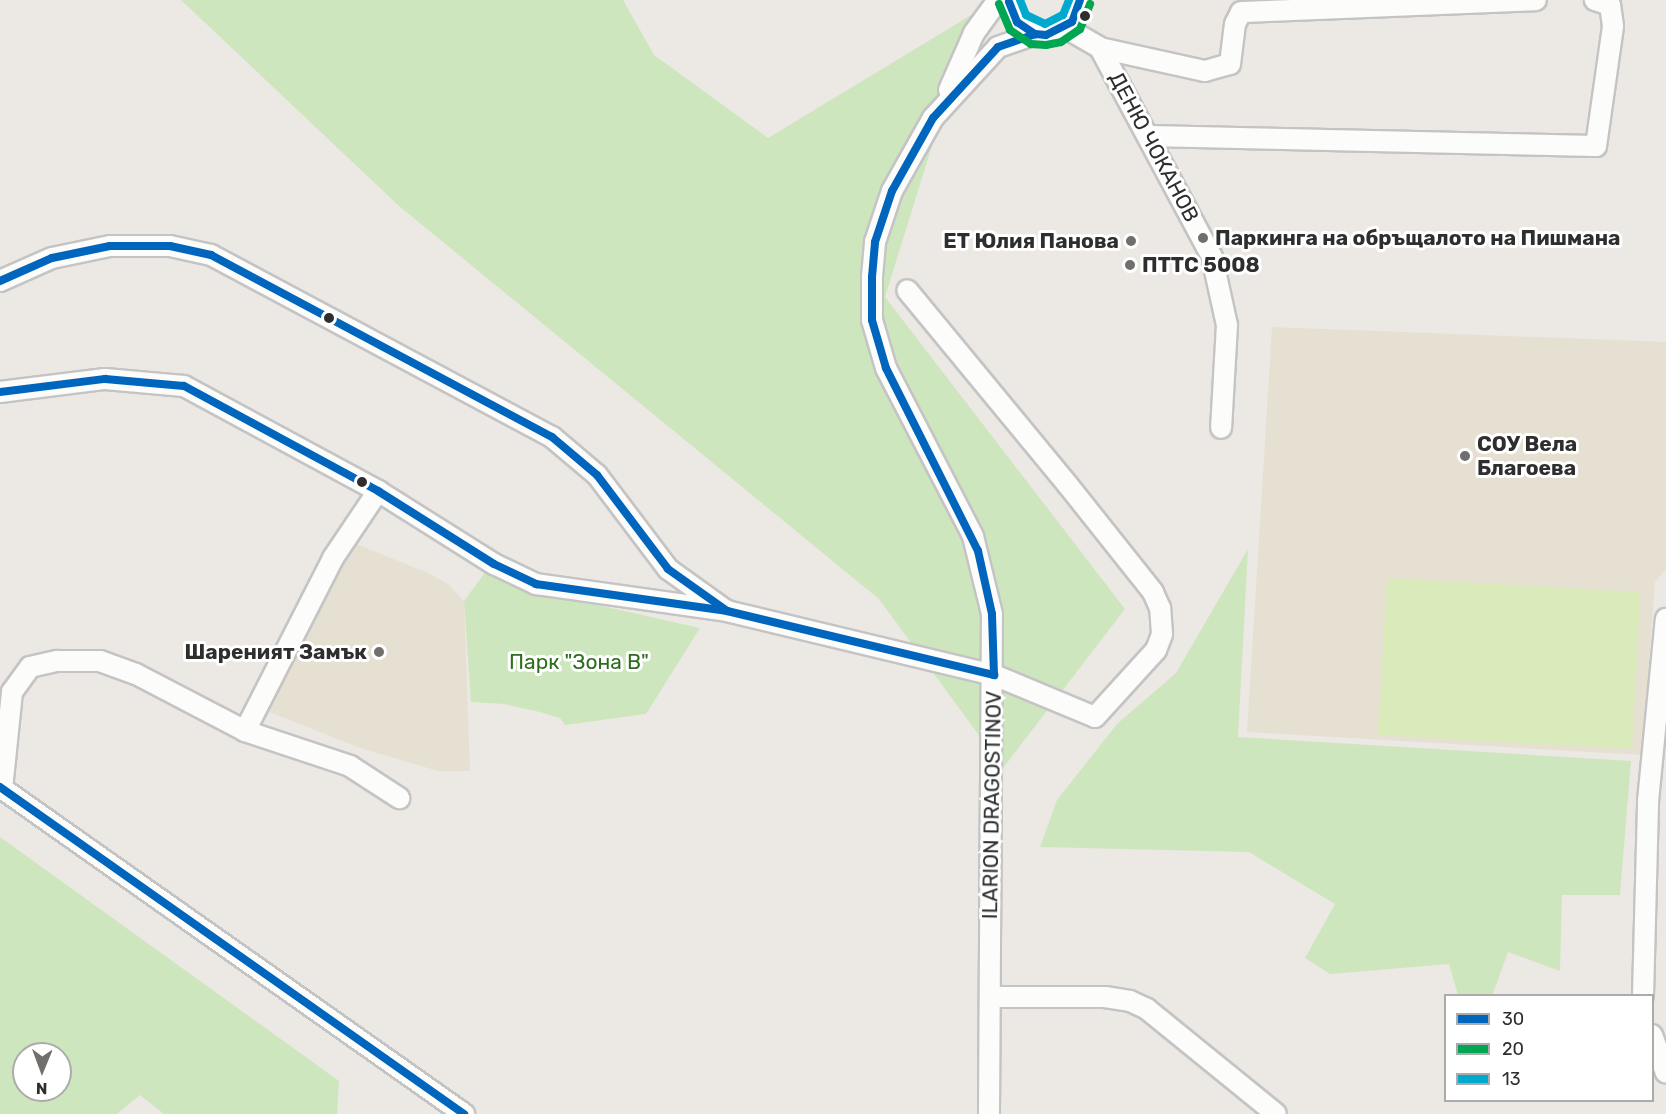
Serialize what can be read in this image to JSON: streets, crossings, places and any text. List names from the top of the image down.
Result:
{
  "streets": {
    "street": ["ДЕНЮ ЧОКАНОВ", "ILARION DRAGOSTINOV"]
  },
  "crossings": [
    ["ДЕНЮ ЧОКАНОВ", "ILARION DRAGOSTINOV"]
  ],
  "parks": ["Парк \"Зона В\""],
  "places": [
    "Паркинга на обръщалото на Пишмана",
    "ЕТ Юлия Панова",
    "ПТТС 5008",
    "СОУ Вела Благоева",
    "Шареният Замък"
  ],
  "lines": ["transit line 30", "transit line 13", "transit line 20"],
  "legend": ["30", "20", "13"],
  "north": "bottom"
}
